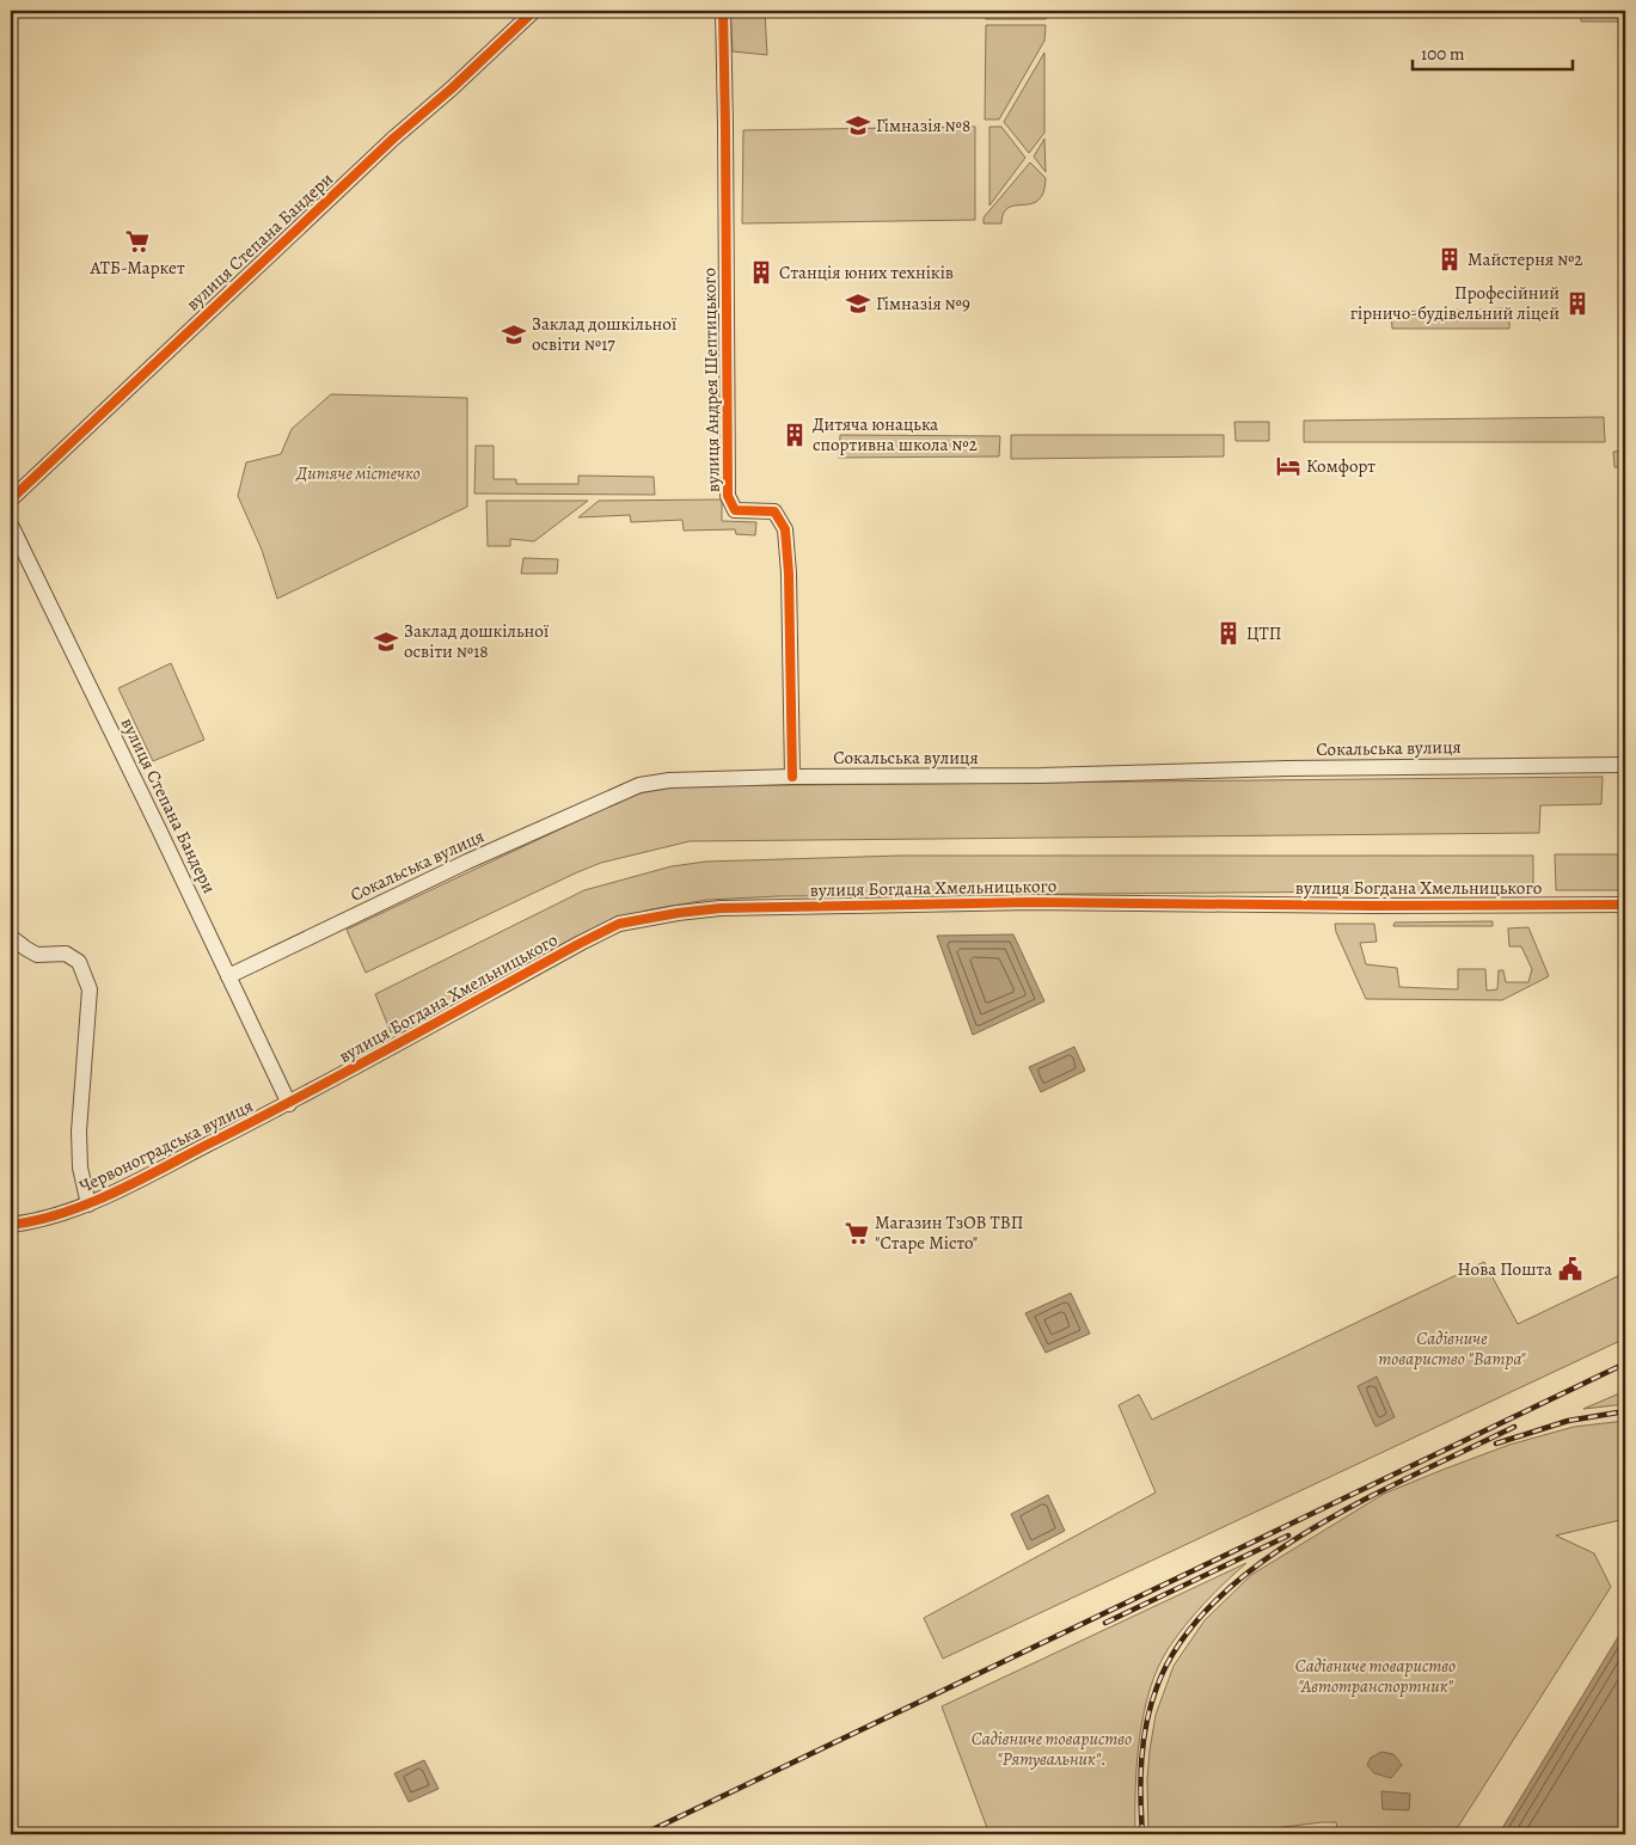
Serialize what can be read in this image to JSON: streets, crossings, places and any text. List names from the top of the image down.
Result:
{
  "streets": {
    "street": [
      "вулиця Степана Бандери",
      "вулиця Андрея Шептицького",
      "Сокальська вулиця",
      "вулиця Богдана Хмельницького",
      "Червоноградська вулиця"
    ]
  },
  "crossings": [
    ["вулиця Степана Бандери", "Сокальська вулиця"],
    ["вулиця Степана Бандери", "вулиця Богдана Хмельницького"],
    ["вулиця Андрея Шептицького", "Сокальська вулиця"],
    ["вулиця Богдана Хмельницького", "Червоноградська вулиця"]
  ],
  "parks": [
    "Дитяче містечко",
    "Садівниче товариство \"Ватра\"",
    "Садівниче товариство \"Автотранспортник\"",
    "Садівниче товариство \"Рятувальник\"."
  ],
  "places": {
    "school or university": [
      "Гімназія №8",
      "Гімназія №9",
      "Заклад дошкільної освіти №17",
      "Заклад дошкільної освіти №18"
    ],
    "supermarket": ["АТБ-Маркет", "Магазин ТзОВ ТВП \"Старе Місто\""],
    "building": [
      "Майстерня №2",
      "Станція юних техніків",
      "Професійний гірничо-будівельний ліцей",
      "Дитяча юнацька спортивна школа №2",
      "ЦТП"
    ],
    "hotel": ["Комфорт"],
    "public building": ["Нова Пошта"]
  },
  "scale_bar": "100 m"
}
